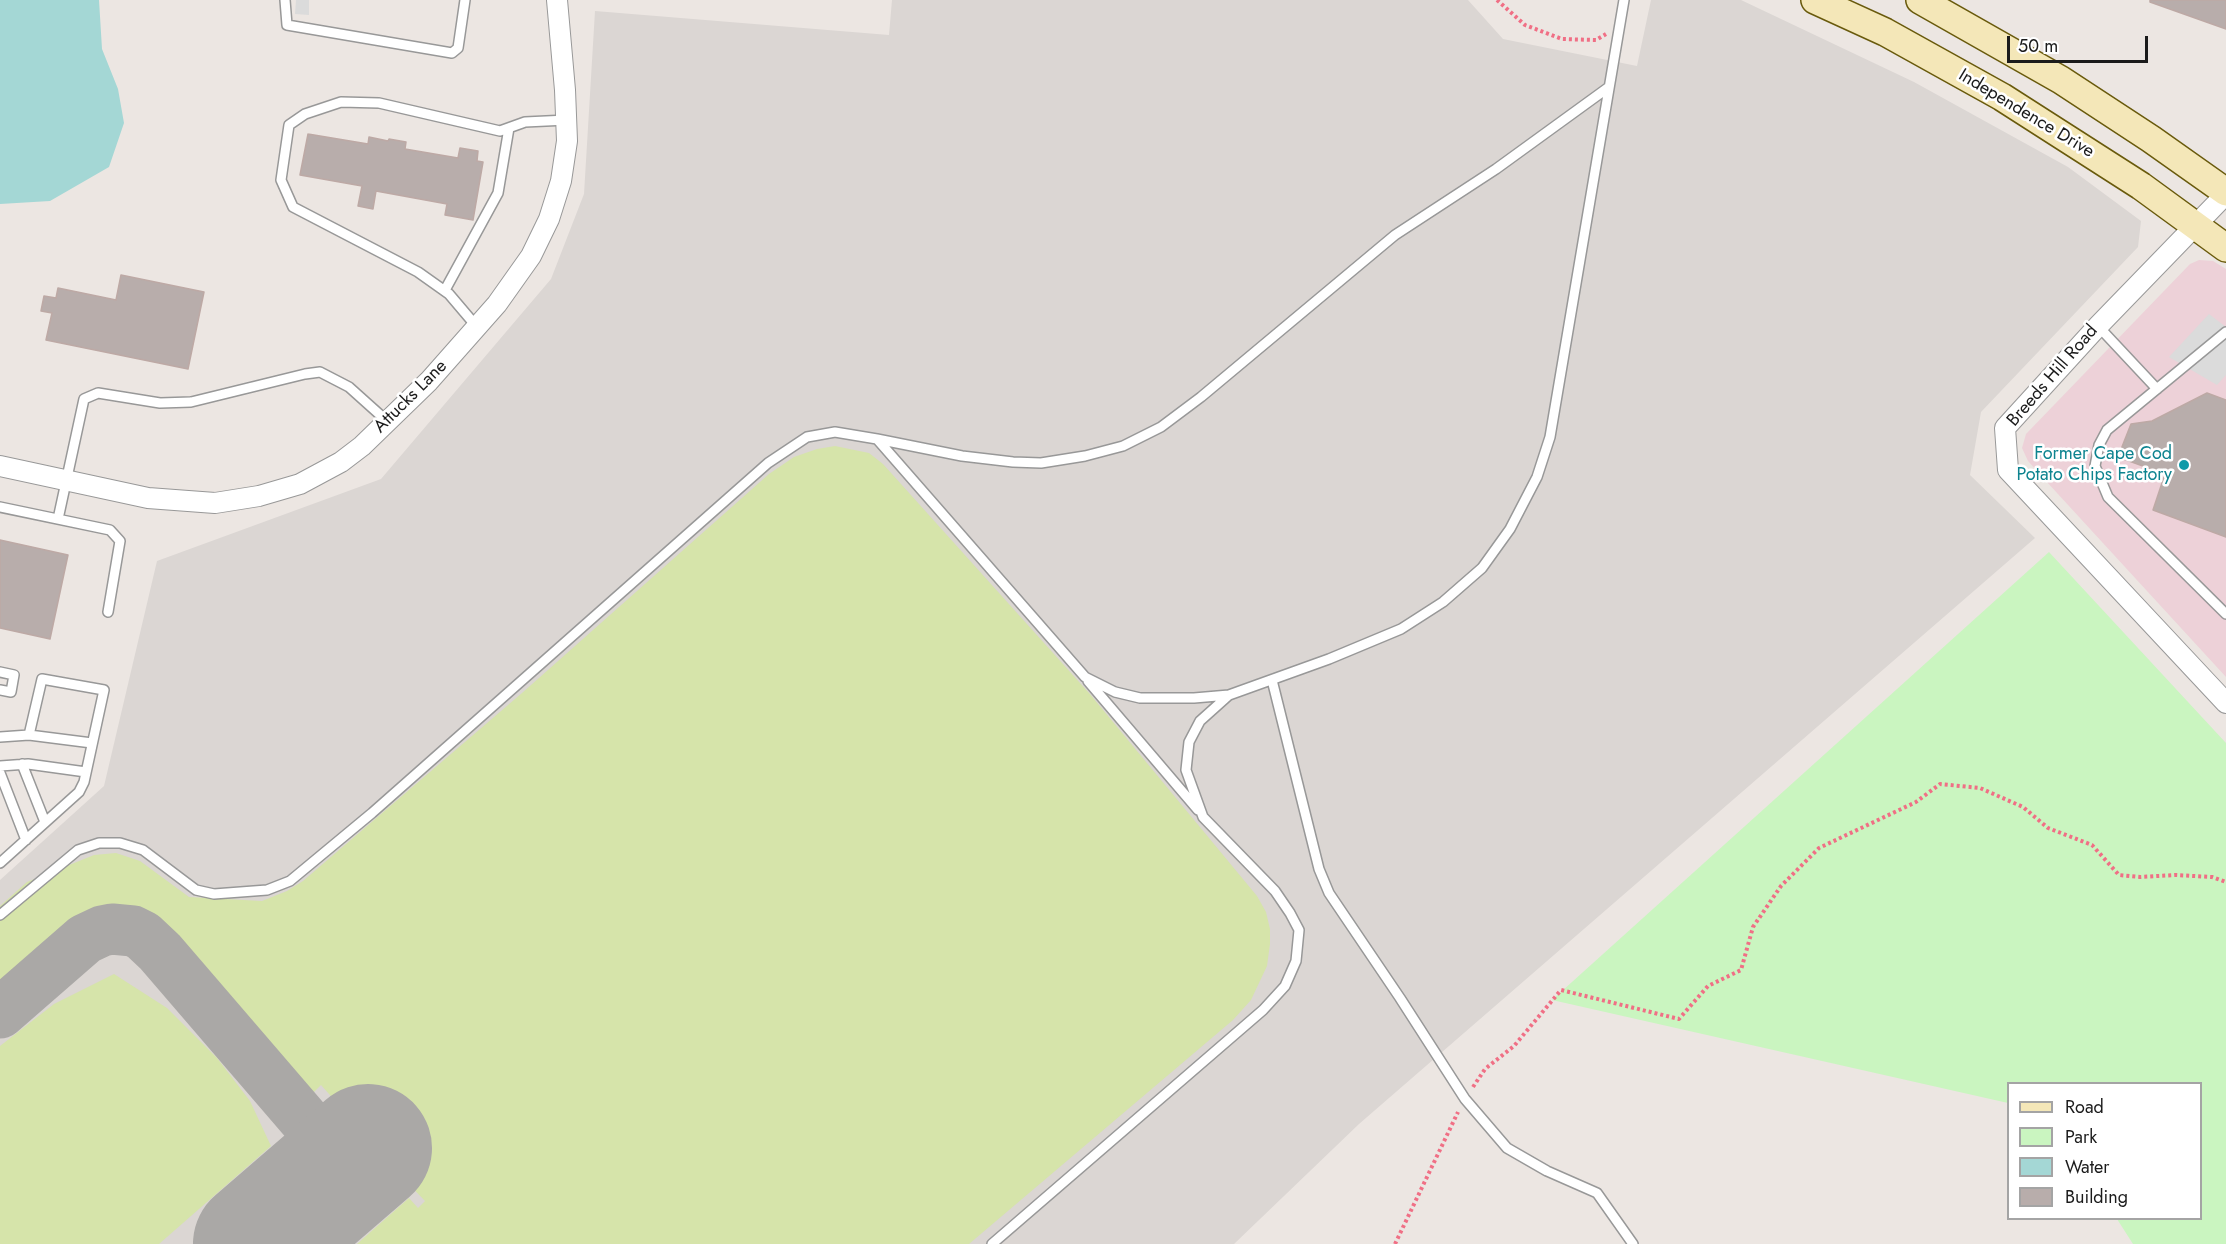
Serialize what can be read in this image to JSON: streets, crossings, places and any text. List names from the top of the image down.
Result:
{
  "streets": {
    "street": ["Independence Drive", "Breeds Hill Road", "Attucks Lane"]
  },
  "crossings": [
    ["Independence Drive", "Breeds Hill Road"]
  ],
  "places": ["Former Cape Cod Potato Chips Factory"],
  "legend": [
    "Road",
    "Park",
    "Water",
    "Building"
  ],
  "scale_bar": "50 m"
}
